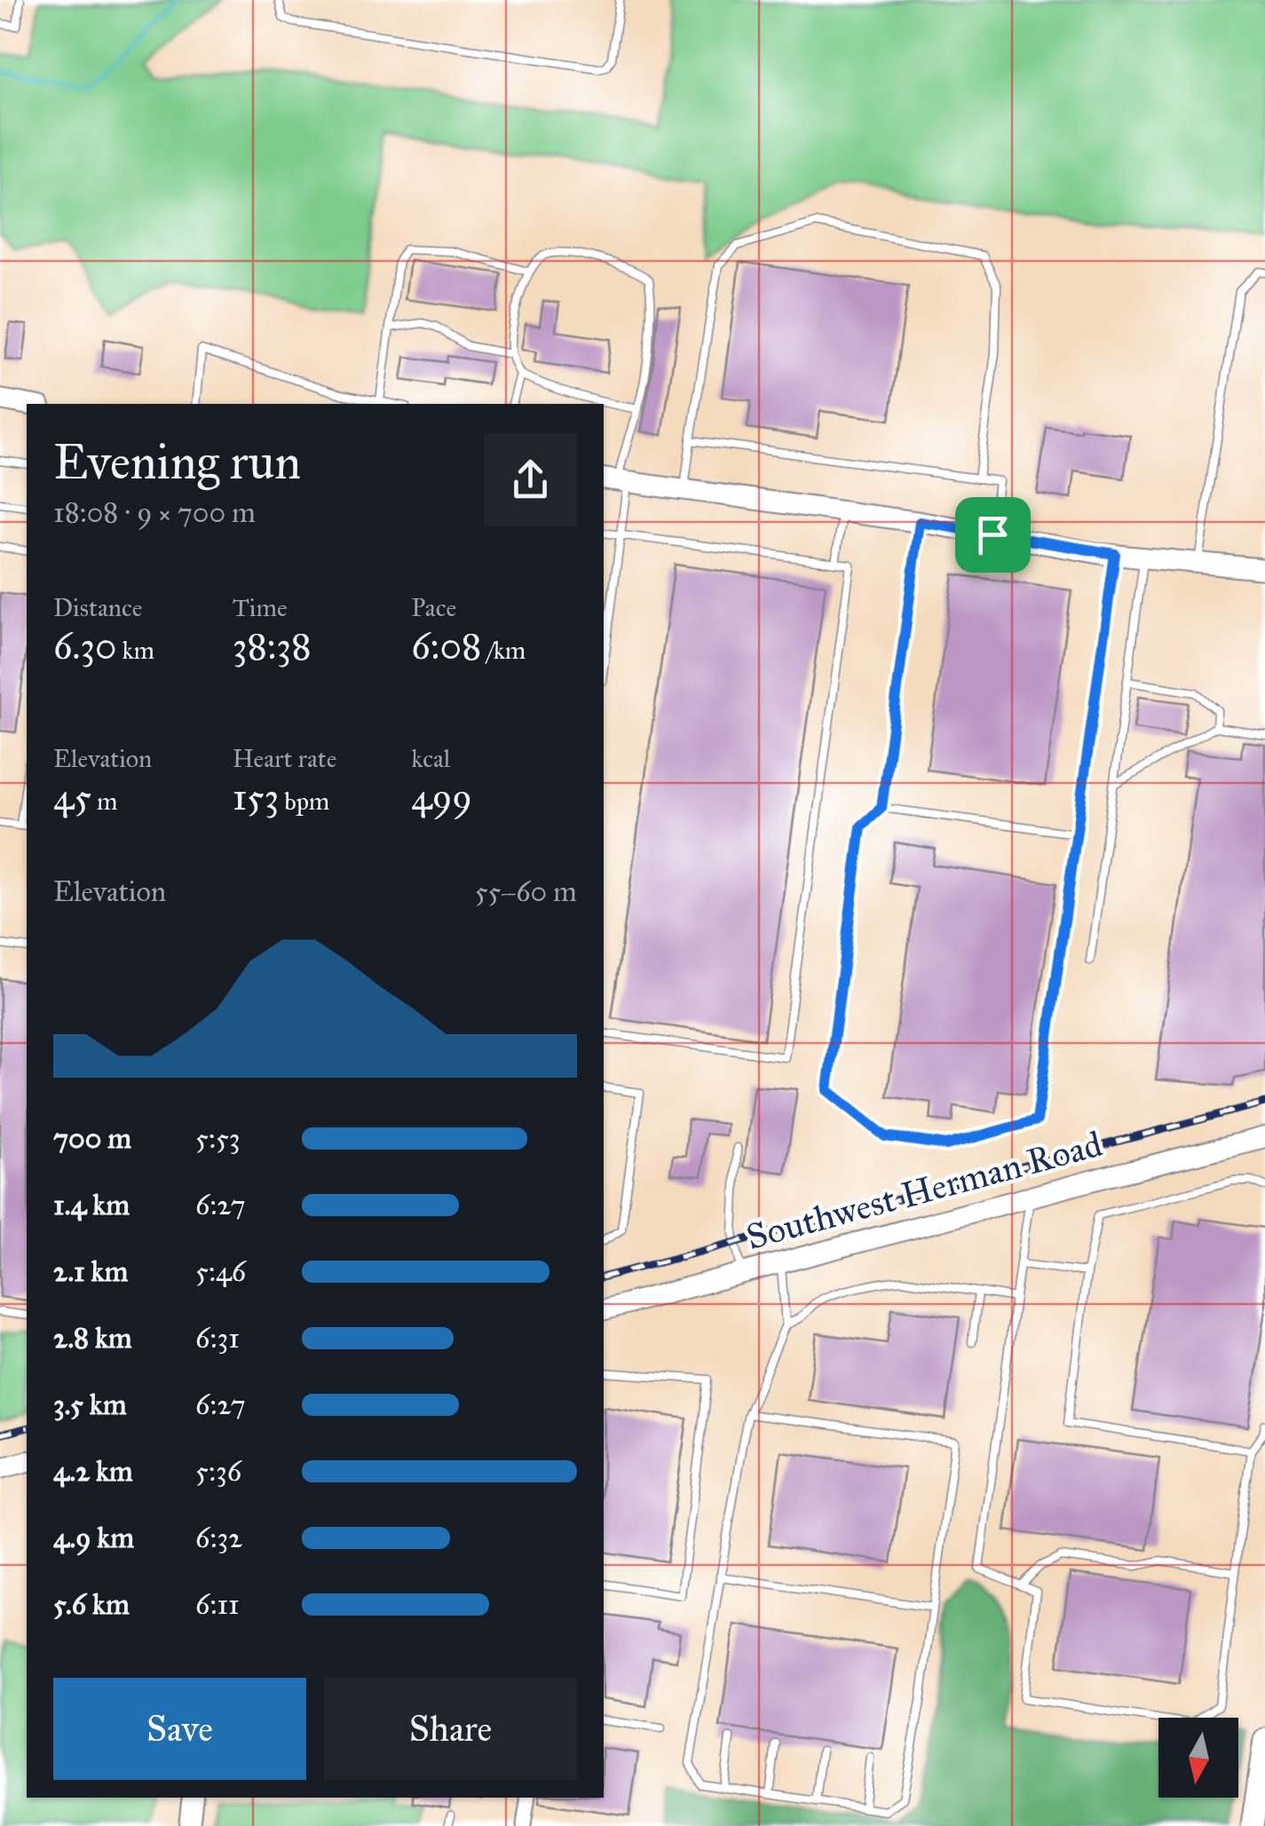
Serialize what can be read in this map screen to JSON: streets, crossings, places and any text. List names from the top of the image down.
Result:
{
  "streets": {
    "street": ["Southwest Herman Road"]
  },
  "north": "bottom",
  "page": {
    "heading": ["Evening run", "18:08 · 9 × 700 m"],
    "stats": [
      ["Distance", "6.30 km"],
      ["Time", "38:38"],
      ["Pace", "6:08 /km"],
      ["Elevation", "45 m"],
      ["Heart rate", "153 bpm"],
      ["kcal", "499"]
    ],
    "chart": ["Elevation", "55–60 m"],
    "list": [
      {
        "name": "700 m",
        "note": "5:53"
      },
      {
        "name": "1.4 km",
        "note": "6:27"
      },
      {
        "name": "2.1 km",
        "note": "5:46"
      },
      {
        "name": "2.8 km",
        "note": "6:31"
      },
      {
        "name": "3.5 km",
        "note": "6:27"
      },
      {
        "name": "4.2 km",
        "note": "5:36"
      },
      {
        "name": "4.9 km",
        "note": "6:32"
      },
      {
        "name": "5.6 km",
        "note": "6:11"
      }
    ],
    "buttons": ["Save", "Share"]
  }
}
